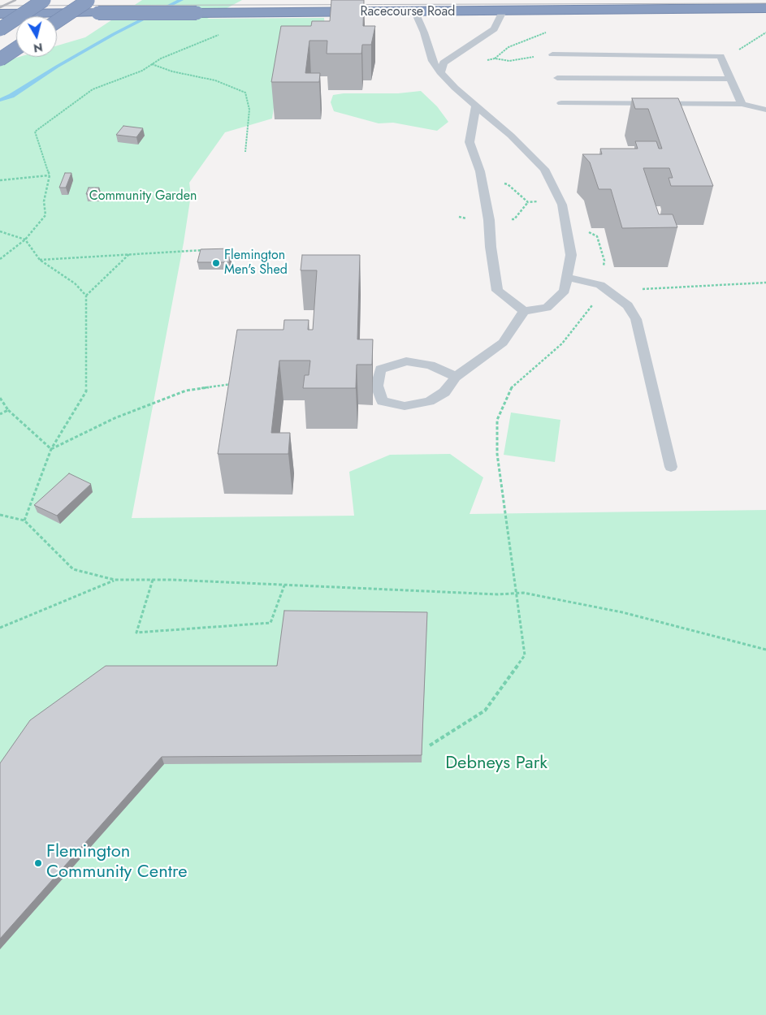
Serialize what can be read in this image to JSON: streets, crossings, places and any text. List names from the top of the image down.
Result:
{
  "streets": {
    "highway": ["Racecourse Road"]
  },
  "parks": ["Community Garden", "Debneys Park"],
  "places": ["Flemington Men's Shed", "Flemington Community Centre"],
  "north": "bottom"
}
